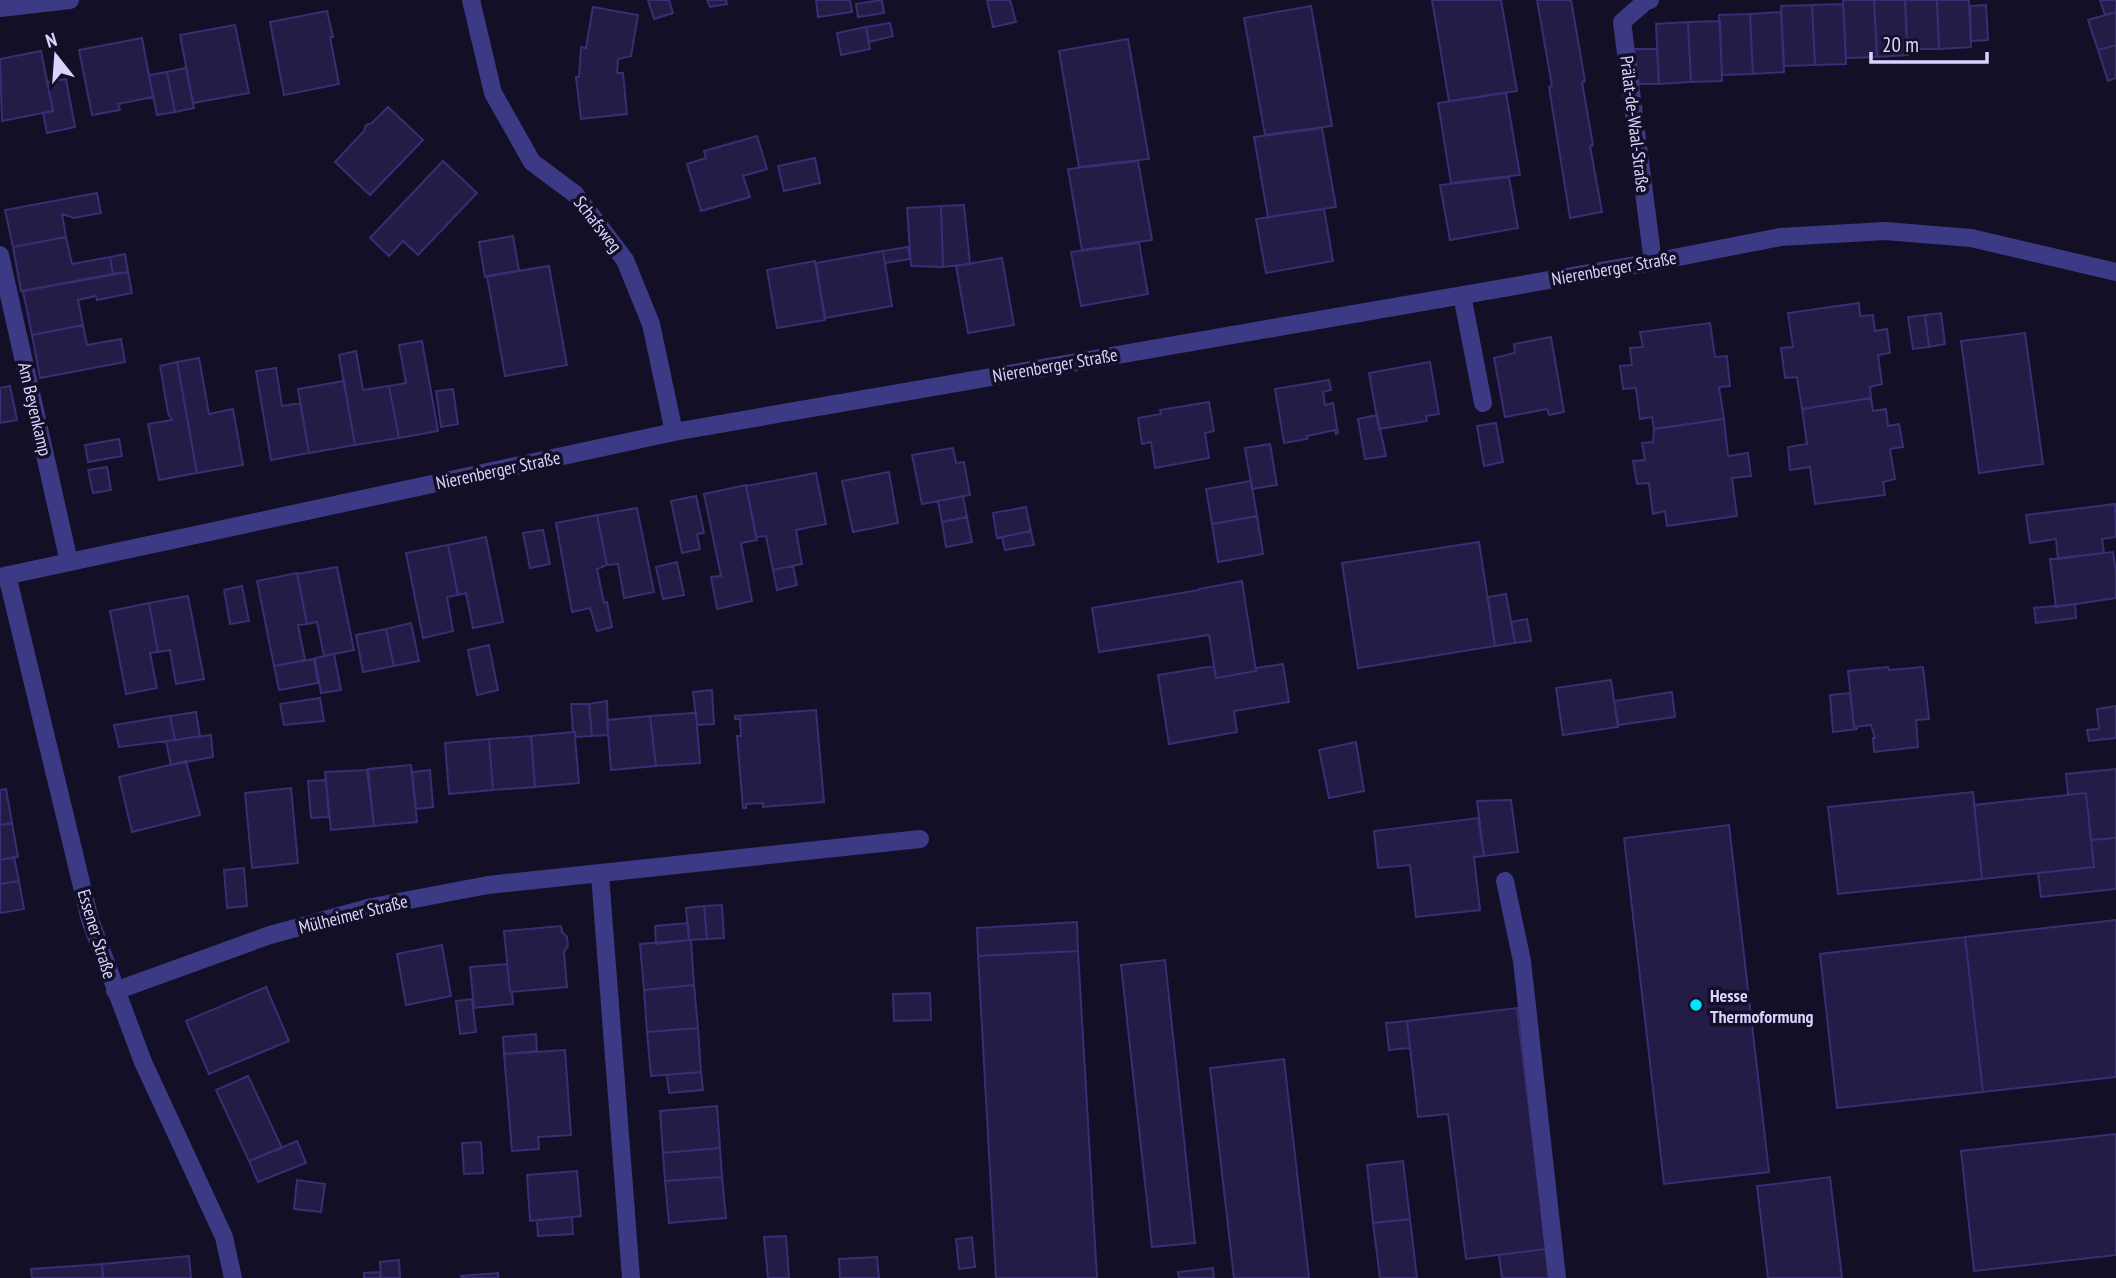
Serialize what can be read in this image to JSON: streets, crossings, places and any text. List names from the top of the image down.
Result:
{
  "streets": {
    "street": [
      "Prälat-de-Waal-Straße",
      "Schafsweg",
      "Nierenberger Straße",
      "Am Beyenkamp",
      "Mülheimer Straße",
      "Essener Straße"
    ]
  },
  "crossings": [
    ["Prälat-de-Waal-Straße", "Nierenberger Straße"],
    ["Schafsweg", "Nierenberger Straße"],
    ["Nierenberger Straße", "Am Beyenkamp"],
    ["Nierenberger Straße", "Essener Straße"],
    ["Mülheimer Straße", "Essener Straße"]
  ],
  "places": ["Hesse Thermoformung"],
  "scale_bar": "20 m",
  "north": "top"
}
